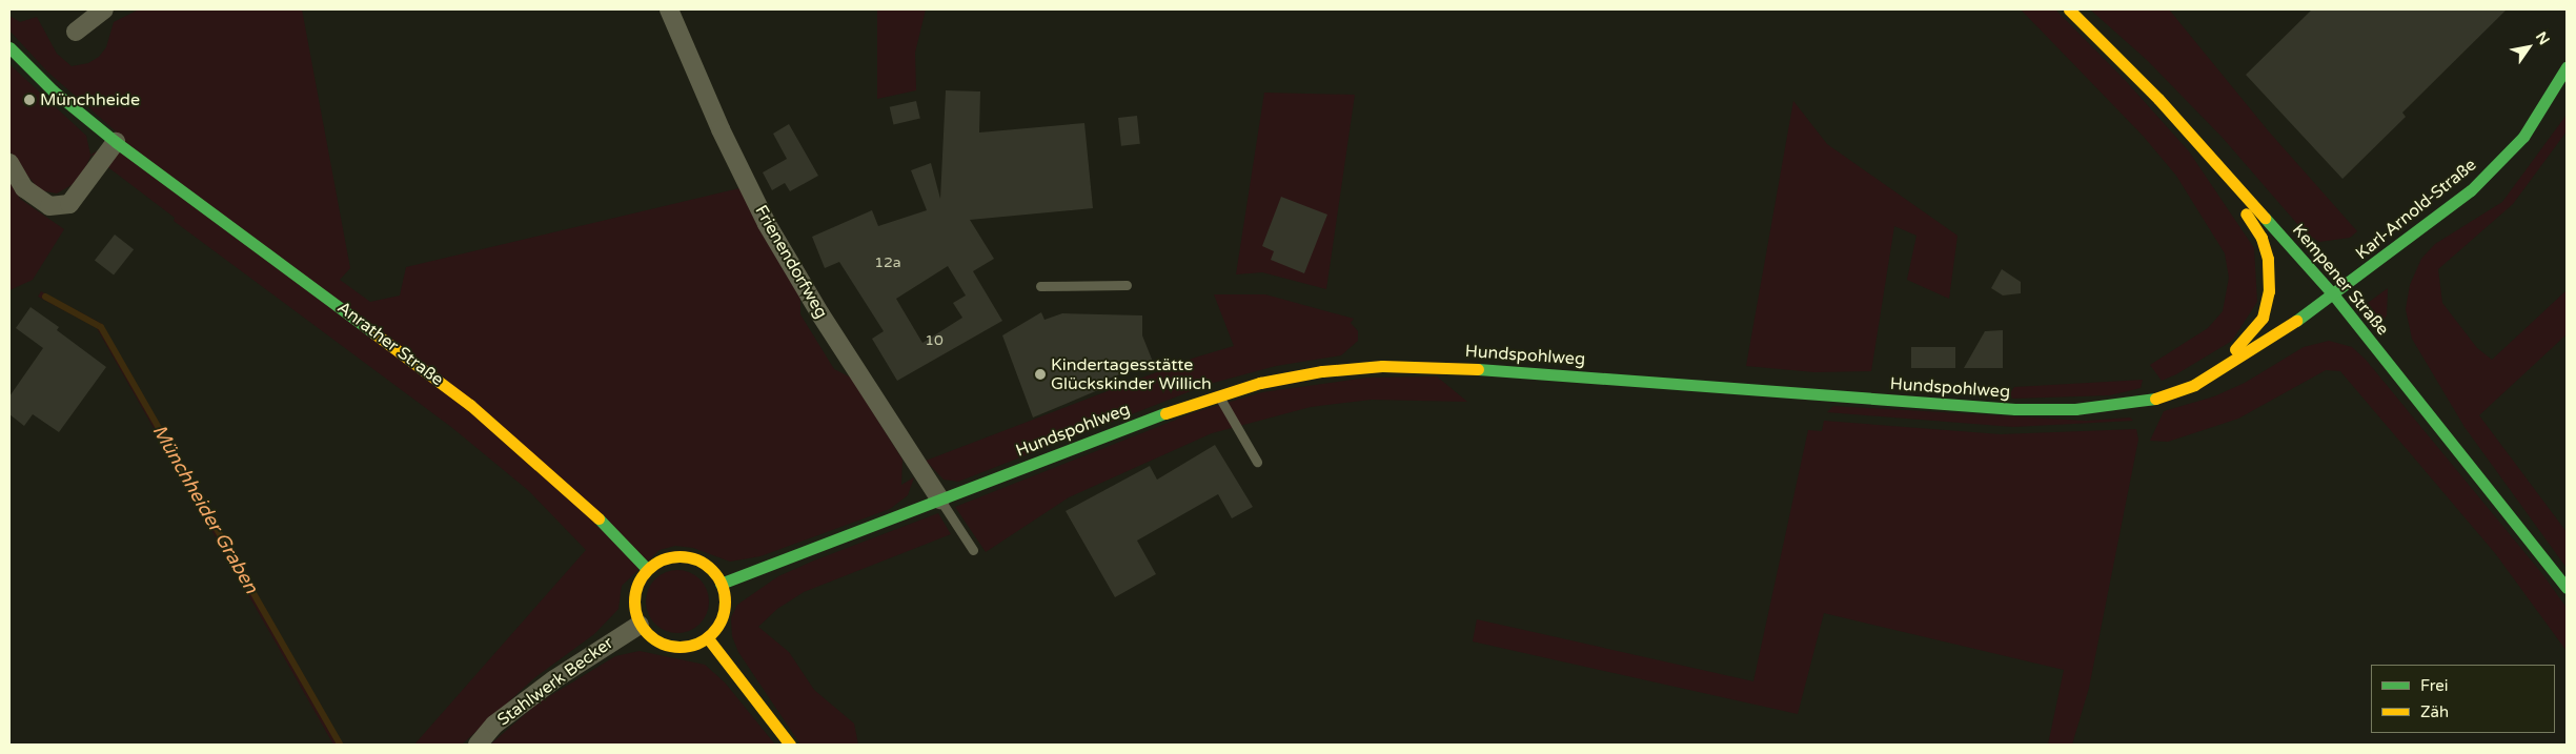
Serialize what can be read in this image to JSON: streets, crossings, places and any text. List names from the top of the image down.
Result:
{
  "streets": {
    "street": [
      "Karl-Arnold-Straße",
      "Frienendorfweg",
      "Kempener Straße",
      "Anrather Straße",
      "Hundspohlweg",
      "Stahlwerk Becker"
    ]
  },
  "crossings": [
    ["Karl-Arnold-Straße", "Kempener Straße"],
    ["Karl-Arnold-Straße", "Hundspohlweg"],
    ["Frienendorfweg", "Hundspohlweg"],
    ["Kempener Straße", "Hundspohlweg"],
    ["Anrather Straße", "Hundspohlweg"],
    ["Anrather Straße", "Stahlwerk Becker"],
    ["Hundspohlweg", "Stahlwerk Becker"]
  ],
  "water": ["Münchheider Graben"],
  "places": ["Münchheide", "Kindertagesstätte Glückskinder Willich"],
  "house_numbers": ["12a", "10"],
  "legend": ["Frei", "Zäh"],
  "north": "top right"
}
